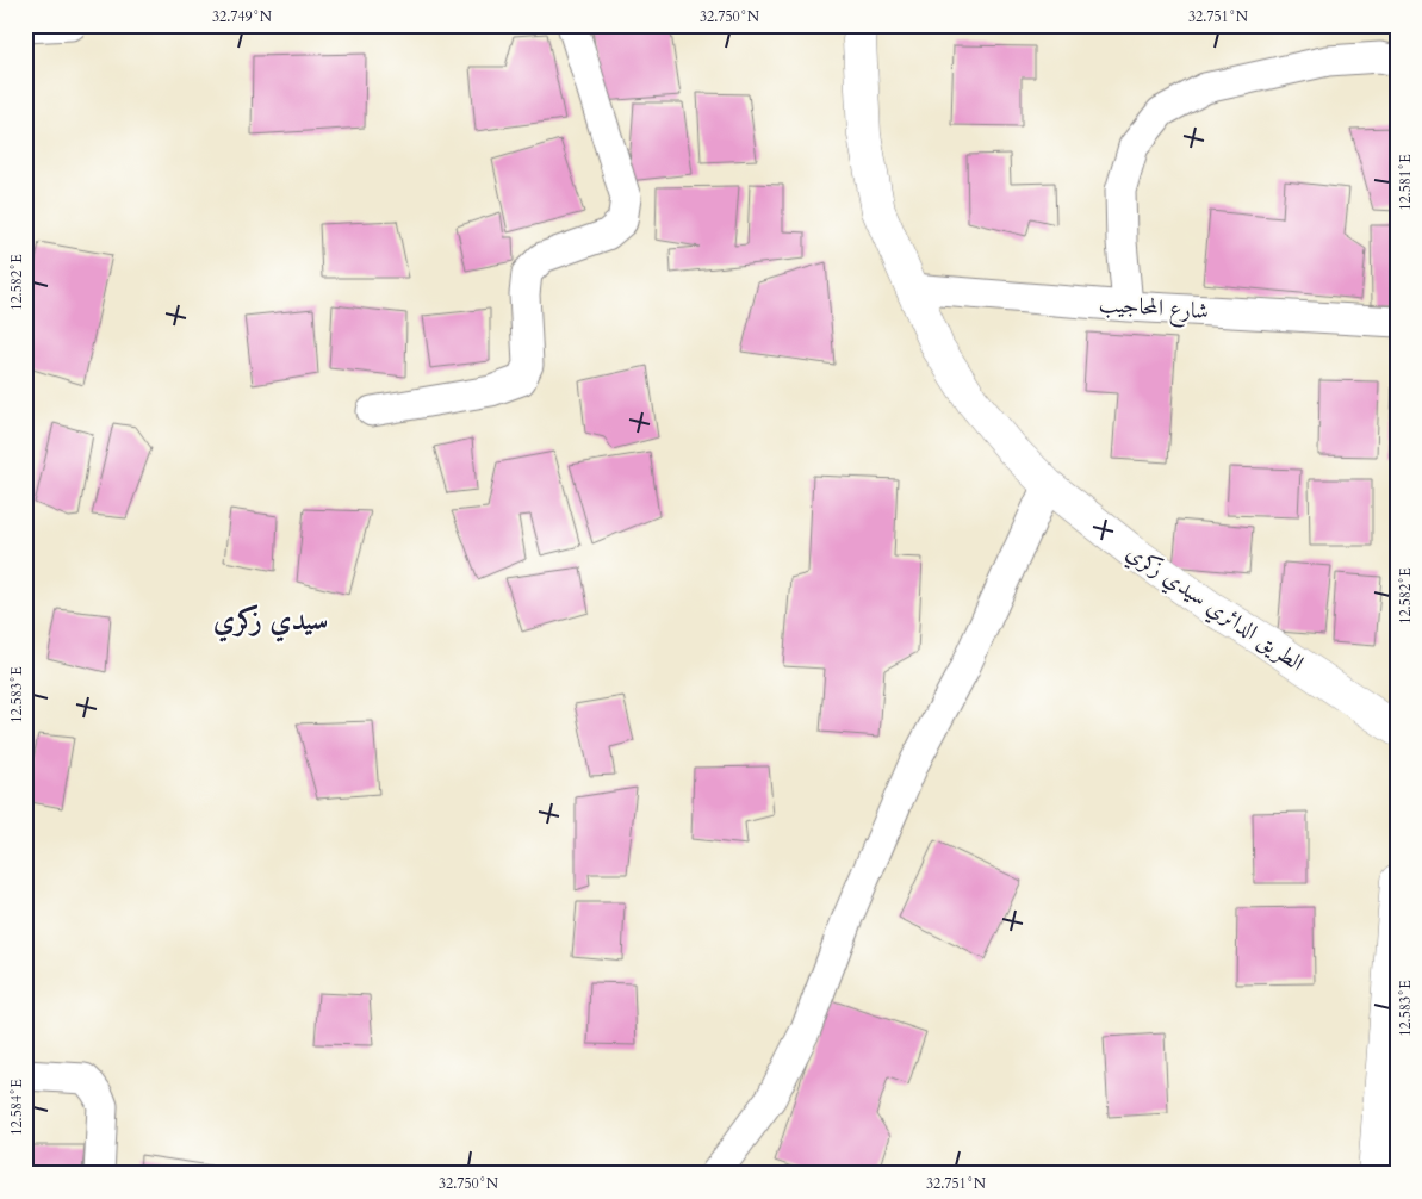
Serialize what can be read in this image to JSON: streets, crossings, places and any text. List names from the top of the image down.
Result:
{
  "streets": {
    "street": ["شارع المحاجيب", "الطريق الدائري سيدي زكري"]
  },
  "crossings": [
    ["شارع المحاجيب", "الطريق الدائري سيدي زكري"]
  ],
  "districts": ["سيدي زكري"],
  "coordinates": [
    "32.749°N",
    "32.750°N",
    "32.751°N",
    "12.581°E",
    "12.582°E",
    "12.583°E",
    "12.584°E"
  ]
}
